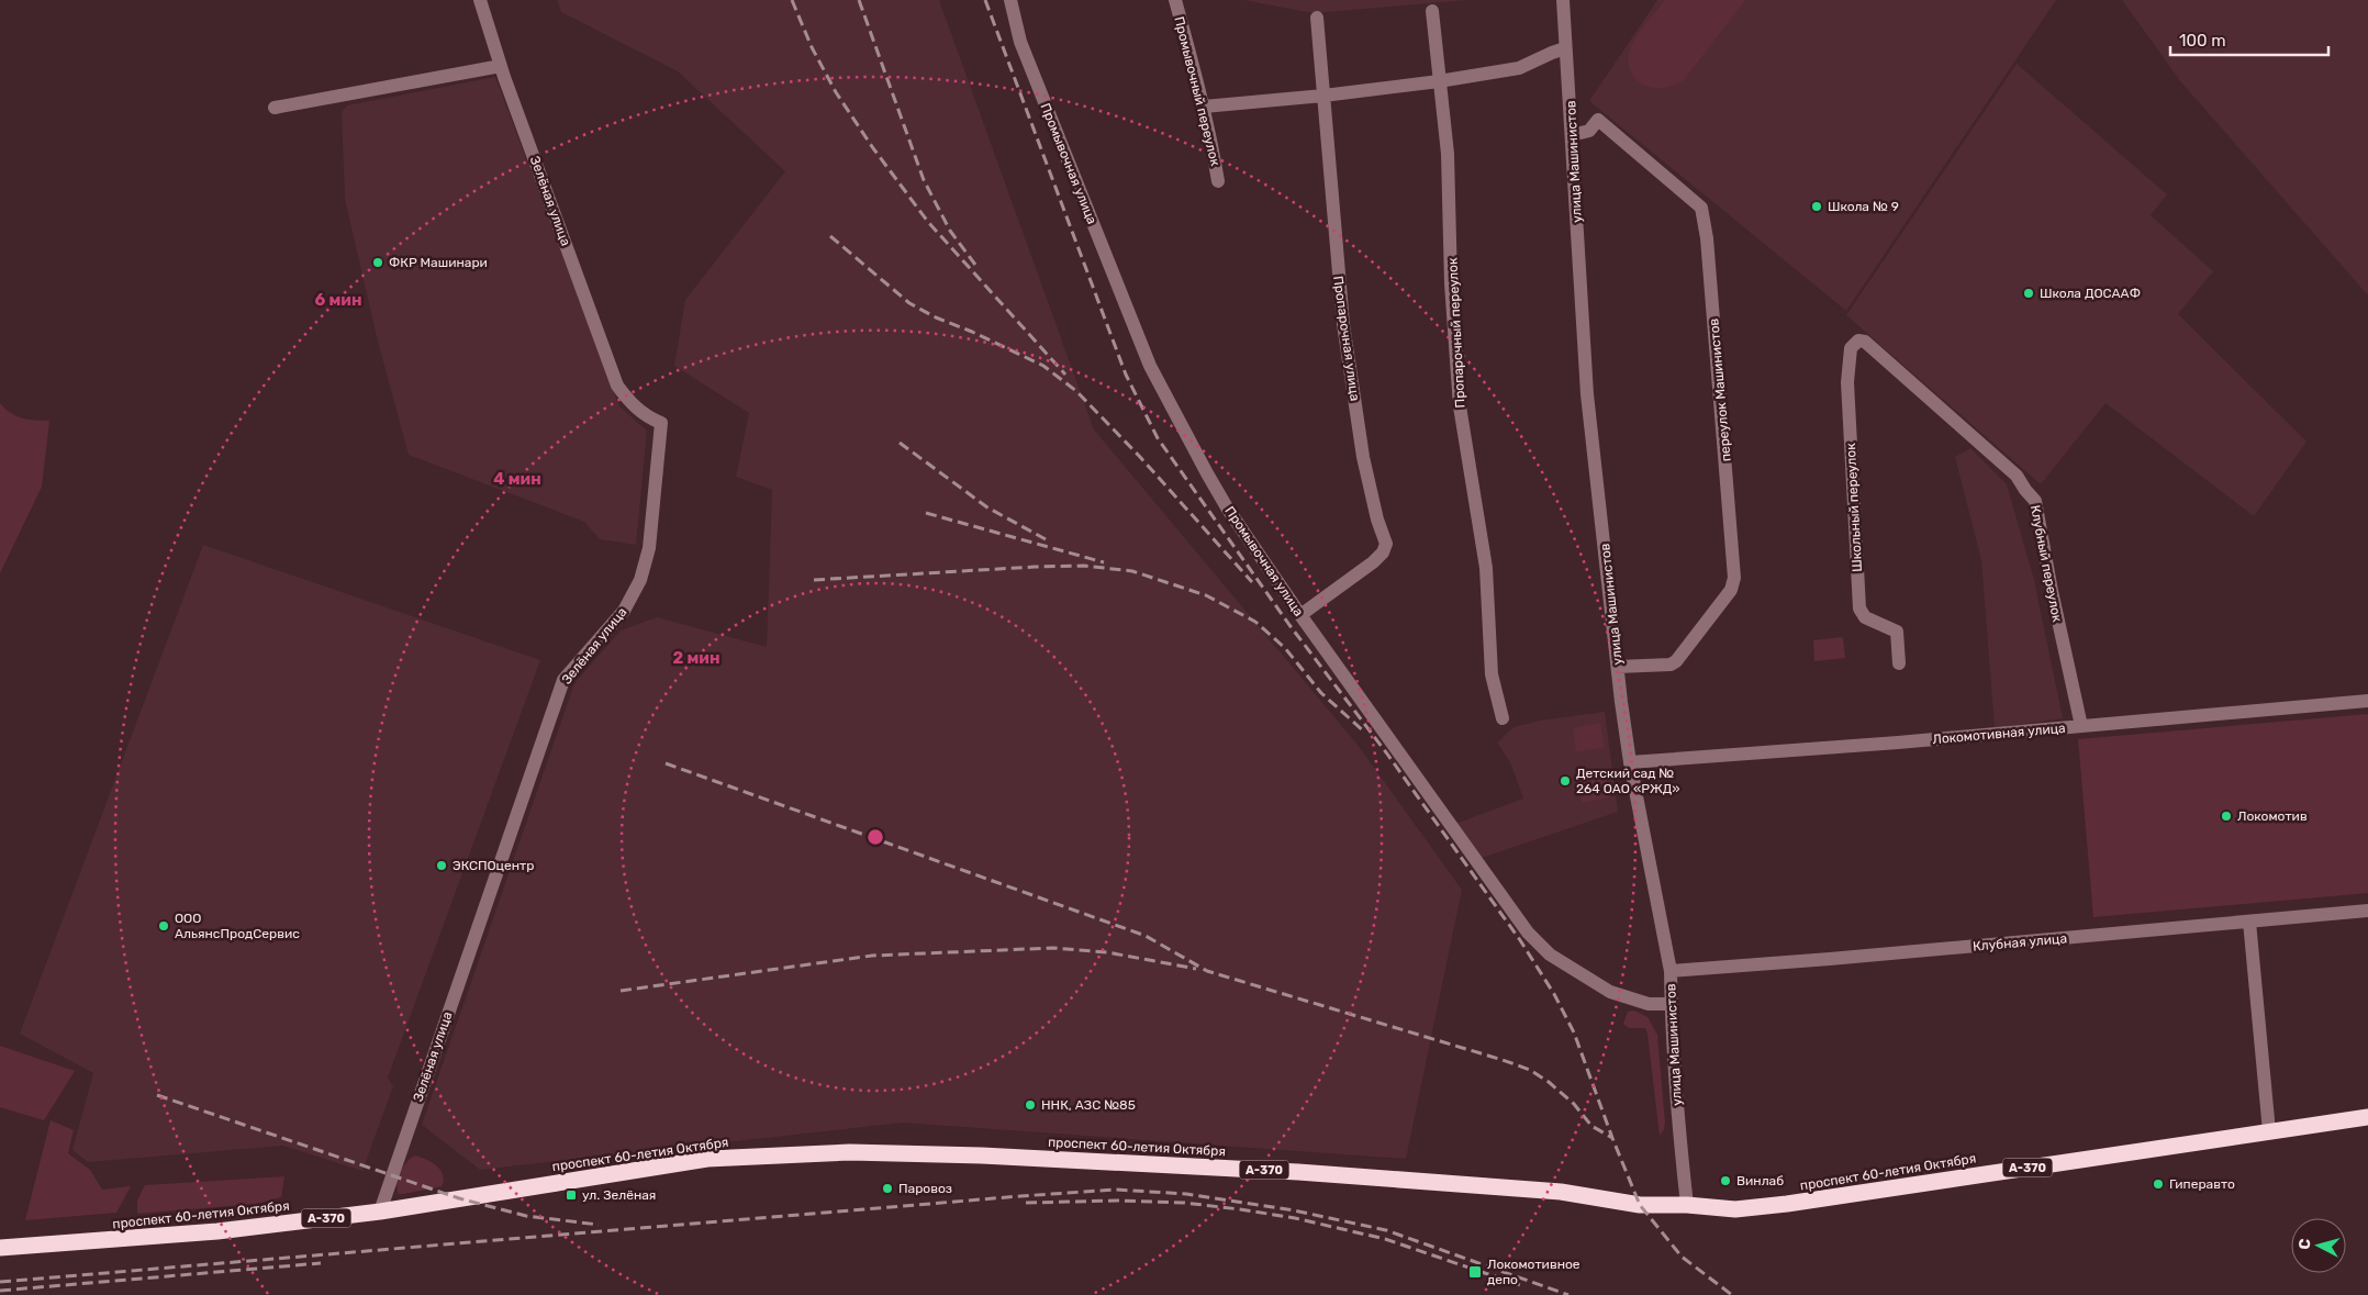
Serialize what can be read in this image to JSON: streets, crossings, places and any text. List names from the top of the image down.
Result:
{
  "streets": {
    "highway": ["проспект 60-летия Октября", "А-370"],
    "street": [
      "Промывочный переулок",
      "улица Машинистов",
      "Промывочная улица",
      "Зелёная улица",
      "Пропарочный переулок",
      "Пропарочная улица",
      "переулок Машинистов",
      "Школьный переулок",
      "Клубный переулок",
      "Локомотивная улица",
      "Клубная улица"
    ]
  },
  "crossings": [
    ["улица Машинистов", "Промывочная улица"],
    ["улица Машинистов", "переулок Машинистов"],
    ["улица Машинистов", "Локомотивная улица"],
    ["улица Машинистов", "Клубная улица"],
    ["улица Машинистов", "проспект 60-летия Октября"],
    ["Промывочная улица", "Пропарочная улица"],
    ["Зелёная улица", "проспект 60-летия Октября"],
    ["Школьный переулок", "Клубный переулок"],
    ["Клубный переулок", "Локомотивная улица"]
  ],
  "places": {
    "other": [
      "Школа № 9",
      "ФКР Машинари",
      "Школа ДОСААФ",
      "Детский сад № 264 ОАО «РЖД»",
      "Локомотив",
      "ЭКСПОцентр",
      "ООО АльянсПродСервис",
      "ННК, АЗС №85",
      "Винлаб",
      "Гиперавто",
      "Паровоз"
    ],
    "transit": ["ул. Зелёная", "Локомотивное депо"]
  },
  "scale_bar": "100 m",
  "north": "left",
  "rings": ["6 мин", "4 мин", "2 мин"]
}
